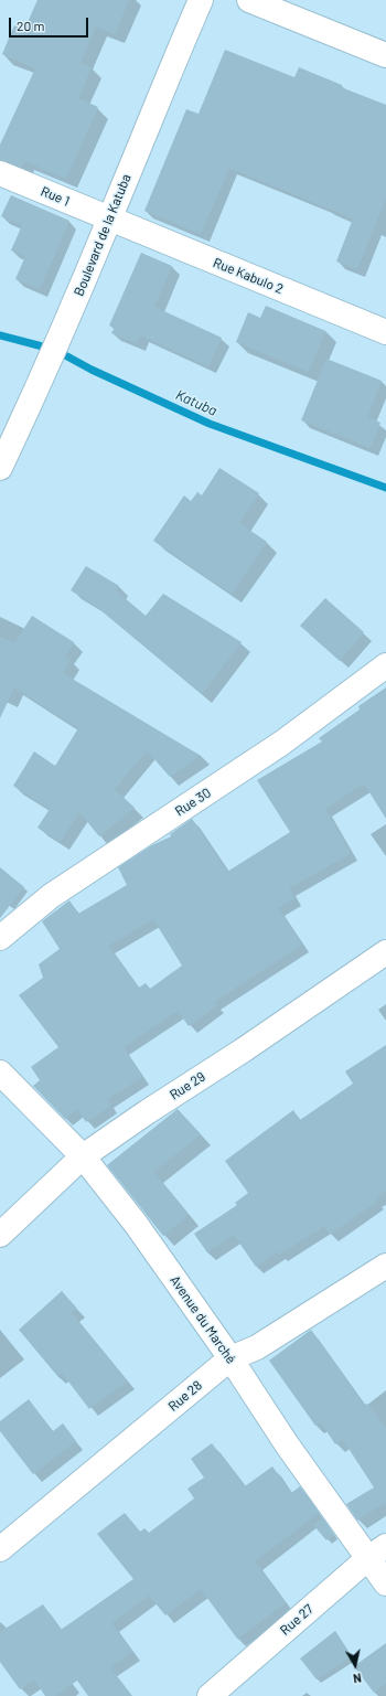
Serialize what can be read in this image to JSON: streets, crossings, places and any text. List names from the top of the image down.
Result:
{
  "streets": {
    "street": [
      "Rue 1",
      "Boulevard de la Katuba",
      "Rue Kabulo 2",
      "Rue 30",
      "Rue 29",
      "Avenue du Marché",
      "Rue 28",
      "Rue 27"
    ]
  },
  "crossings": [
    ["Rue 1", "Boulevard de la Katuba"],
    ["Rue 1", "Rue Kabulo 2"],
    ["Boulevard de la Katuba", "Rue Kabulo 2"],
    ["Rue 29", "Avenue du Marché"],
    ["Avenue du Marché", "Rue 28"],
    ["Avenue du Marché", "Rue 27"]
  ],
  "water": ["Katuba"],
  "scale_bar": "20 m",
  "north": "bottom"
}
